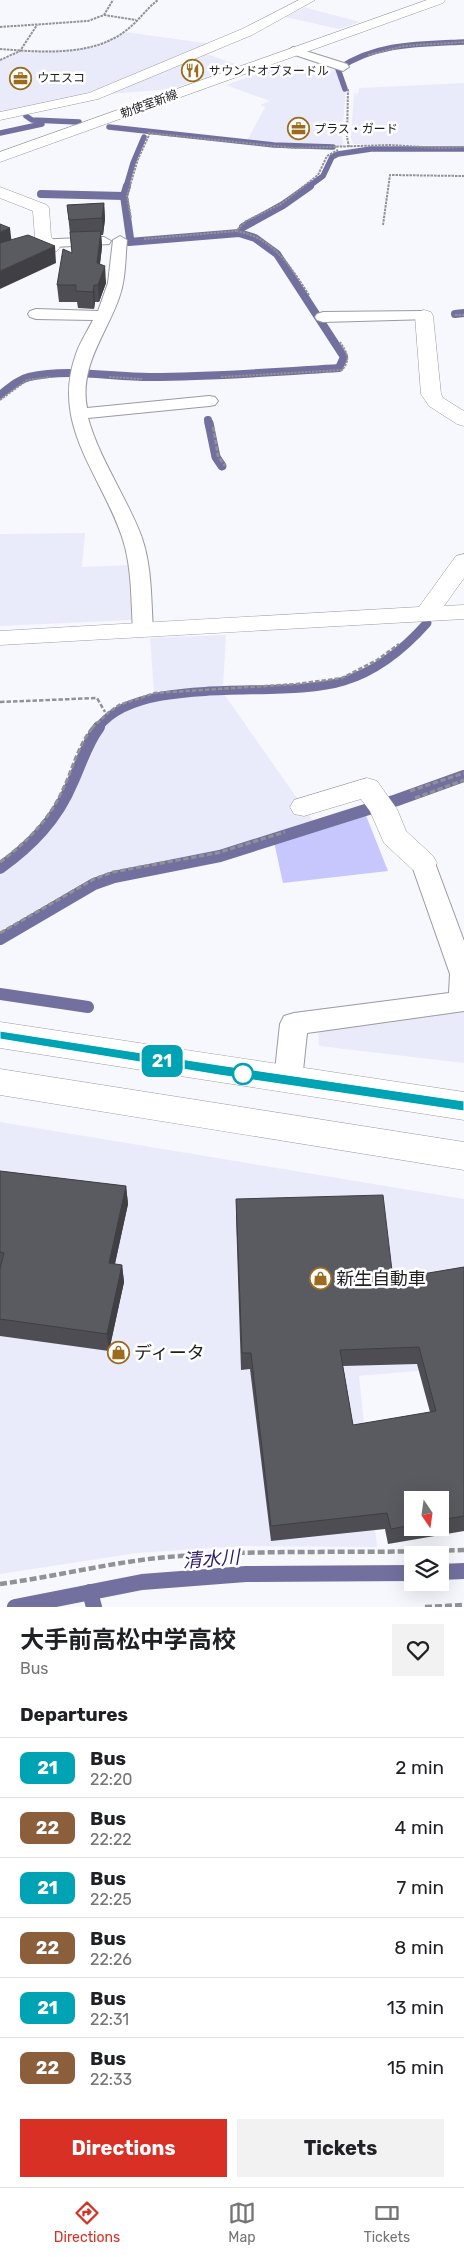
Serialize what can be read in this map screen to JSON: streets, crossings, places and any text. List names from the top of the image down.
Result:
{
  "streets": {
    "street": ["勅使室新線"]
  },
  "water": ["清水川"],
  "places": {
    "restaurant": ["サウンドオブヌードル"],
    "office": ["ウエスコ", "プラス・ガード"],
    "shop": ["新生自動車", "ディータ"]
  },
  "lines": ["bus line 21"],
  "north": "bottom",
  "page": {
    "on_map": "21",
    "heading": [
      ["大手前高松中学高校", "Bus"],
      "Departures"
    ],
    "list": [
      {
        "mark": "21",
        "name": "Bus",
        "note": "22:20",
        "value": "2 min"
      },
      {
        "mark": "22",
        "name": "Bus",
        "note": "22:22",
        "value": "4 min"
      },
      {
        "mark": "21",
        "name": "Bus",
        "note": "22:25",
        "value": "7 min"
      },
      {
        "mark": "22",
        "name": "Bus",
        "note": "22:26",
        "value": "8 min"
      },
      {
        "mark": "21",
        "name": "Bus",
        "note": "22:31",
        "value": "13 min"
      },
      {
        "mark": "22",
        "name": "Bus",
        "note": "22:33",
        "value": "15 min"
      }
    ],
    "buttons": ["Directions", "Tickets"],
    "tabs": ["Directions", "Map", "Tickets"]
  }
}
